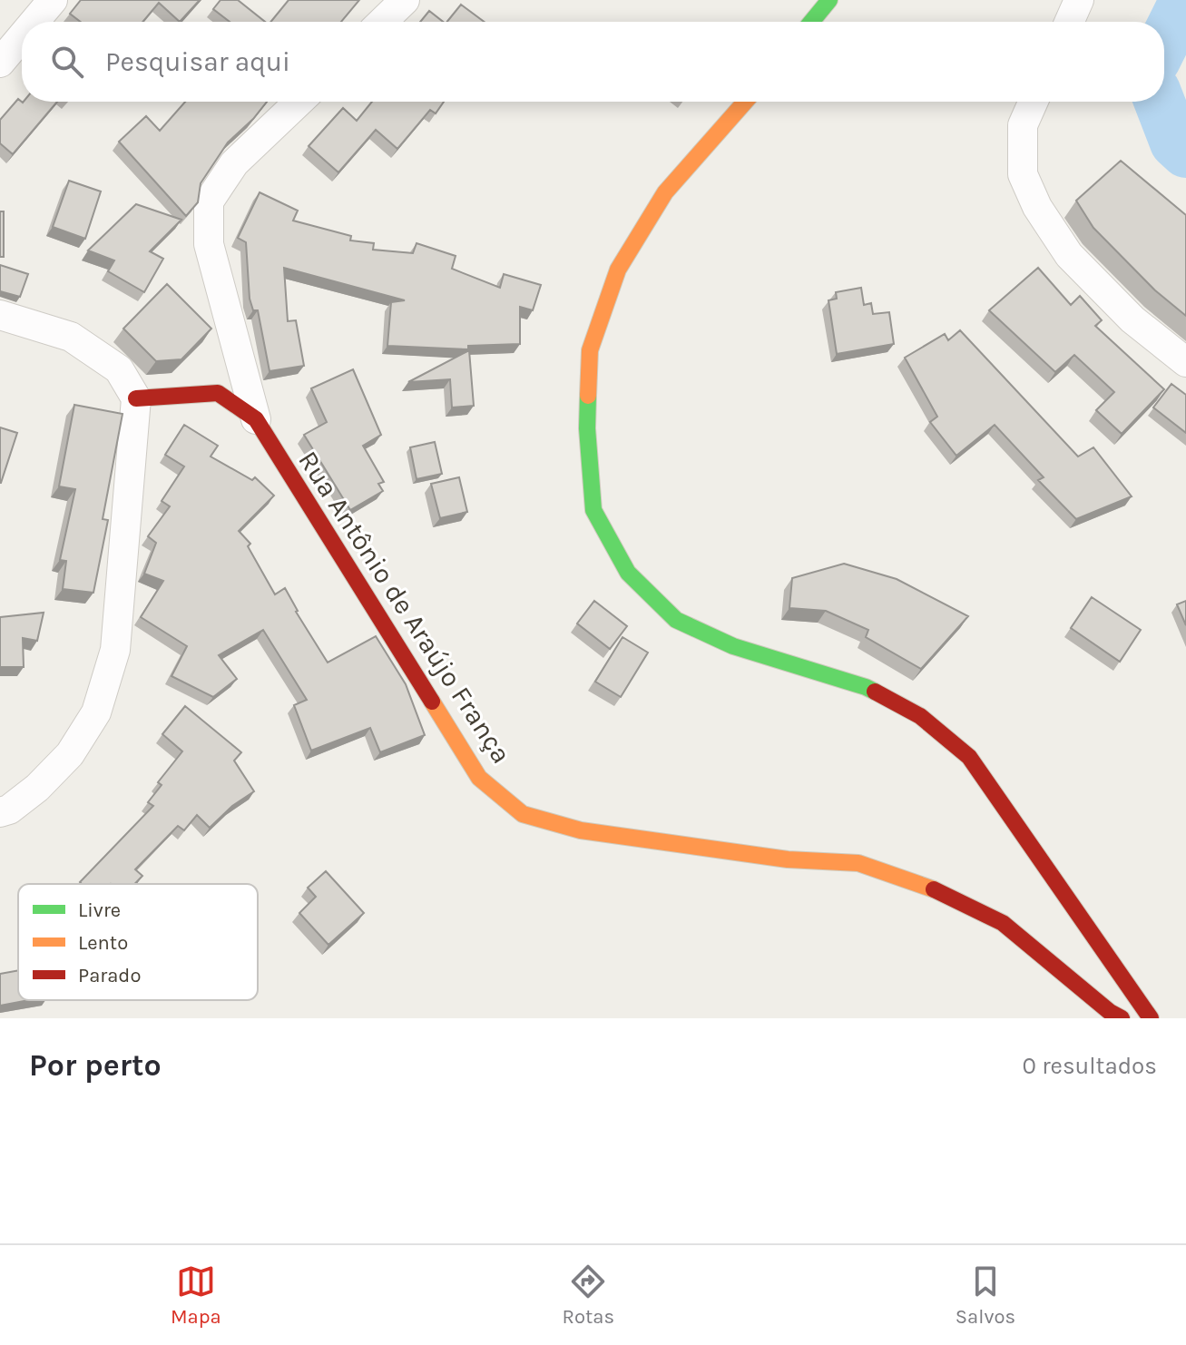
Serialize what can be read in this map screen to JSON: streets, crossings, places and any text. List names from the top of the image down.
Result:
{
  "streets": {
    "main road": ["Rua Antônio de Araújo França"]
  },
  "legend": ["Livre", "Lento", "Parado"],
  "page": {
    "search": "Pesquisar aqui",
    "heading": ["Por perto", "0 resultados"],
    "nav": ["Mapa", "Rotas", "Salvos"]
  }
}
